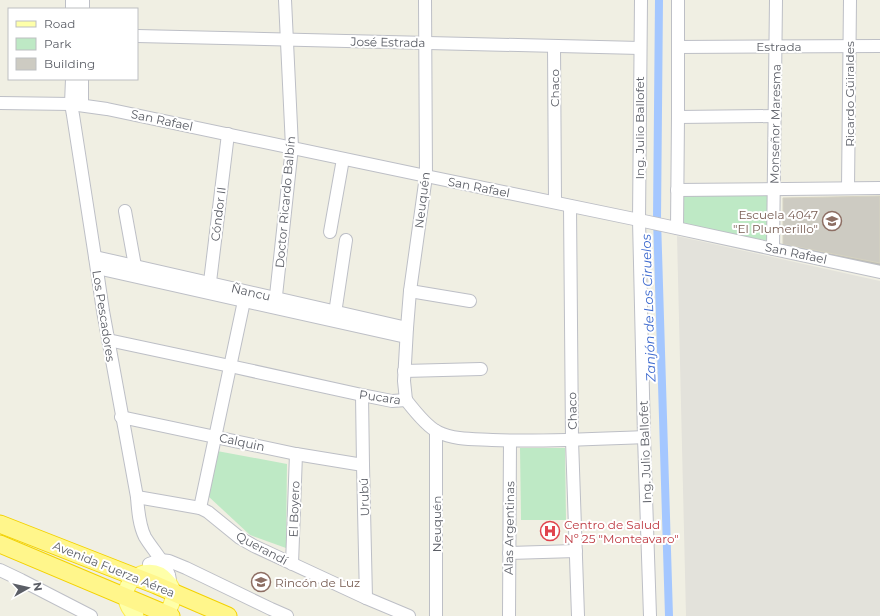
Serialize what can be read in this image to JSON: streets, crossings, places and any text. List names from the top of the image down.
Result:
{
  "streets": {
    "highway": ["Avenida Fuerza Aérea"],
    "street": [
      "José Estrada",
      "Estrada",
      "Chaco",
      "Ricardo Güiraldes",
      "San Rafael",
      "Monseñor Maresma",
      "Ing. Julio Ballofet",
      "Neuquén",
      "Doctor Ricardo Balbín",
      "Cóndor II",
      "Ñancu",
      "Los Pescadores",
      "Pucara",
      "Calquin",
      "Urubú",
      "El Boyero",
      "Alas Argentinas",
      "Querandí"
    ]
  },
  "crossings": [
    ["José Estrada", "Chaco"],
    ["José Estrada", "Ing. Julio Ballofet"],
    ["José Estrada", "Neuquén"],
    ["José Estrada", "Doctor Ricardo Balbín"],
    ["Estrada", "Ricardo Güiraldes"],
    ["Estrada", "Monseñor Maresma"],
    ["Chaco", "San Rafael"],
    ["Chaco", "Pucara"],
    ["San Rafael", "Monseñor Maresma"],
    ["San Rafael", "Ing. Julio Ballofet"],
    ["San Rafael", "Neuquén"],
    ["San Rafael", "Doctor Ricardo Balbín"],
    ["San Rafael", "Cóndor II"],
    ["San Rafael", "Los Pescadores"],
    ["Ing. Julio Ballofet", "Pucara"],
    ["Neuquén", "Ñancu"],
    ["Neuquén", "Pucara"],
    ["Doctor Ricardo Balbín", "Ñancu"],
    ["Cóndor II", "Ñancu"],
    ["Ñancu", "Los Pescadores"],
    ["Los Pescadores", "Pucara"],
    ["Los Pescadores", "Calquin"],
    ["Los Pescadores", "Querandí"],
    ["Los Pescadores", "Avenida Fuerza Aérea"],
    ["Pucara", "Urubú"],
    ["Pucara", "Alas Argentinas"],
    ["Calquin", "Urubú"],
    ["Calquin", "El Boyero"],
    ["Urubú", "Querandí"],
    ["El Boyero", "Querandí"]
  ],
  "water": ["Zanjón de Los Ciruelos"],
  "places": {
    "school or university": ["Escuela 4047 \"El Plumerillo\"", "Rincón de Luz"],
    "hospital": ["Centro de Salud Nº 25 \"Monteavaro\""]
  },
  "legend": ["Road", "Park", "Building"],
  "north": "right"
}
